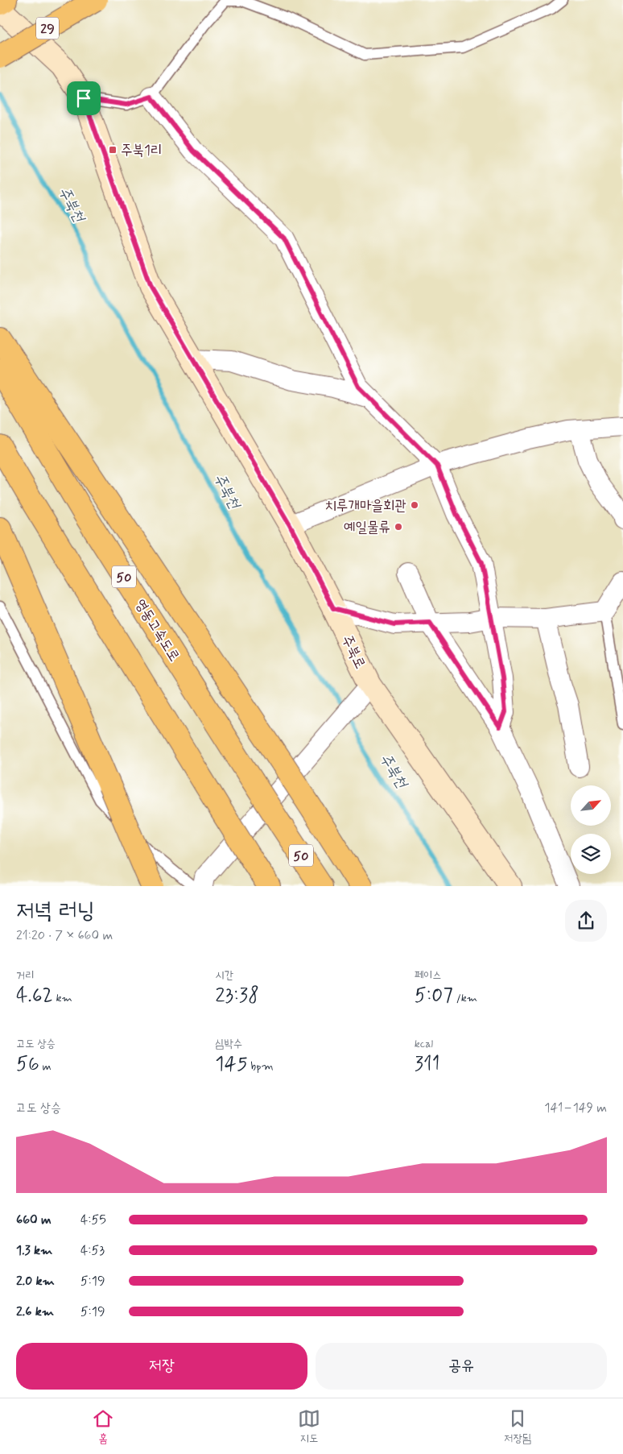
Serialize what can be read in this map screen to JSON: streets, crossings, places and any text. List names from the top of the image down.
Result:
{
  "streets": {
    "highway": ["29", "50", "영동고속도로"],
    "street": ["주북로"]
  },
  "water": ["주북천"],
  "places": {
    "transit": ["주북1리"],
    "other": ["치루개마을회관", "예일물류"]
  },
  "north": "top right",
  "page": {
    "heading": ["저녁 러닝", "21:20 · 7 × 660 m"],
    "stats": [
      ["거리", "4.62 km"],
      ["시간", "23:38"],
      ["페이스", "5:07 /km"],
      ["고도 상승", "56 m"],
      ["심박수", "145 bpm"],
      ["kcal", "311"]
    ],
    "chart": ["고도 상승", "141–149 m"],
    "list": [
      {
        "name": "660 m",
        "note": "4:55"
      },
      {
        "name": "1.3 km",
        "note": "4:53"
      },
      {
        "name": "2.0 km",
        "note": "5:19"
      },
      {
        "name": "2.6 km",
        "note": "5:19"
      }
    ],
    "buttons": ["저장", "공유"],
    "tabs": ["홈", "지도", "저장됨"]
  }
}
